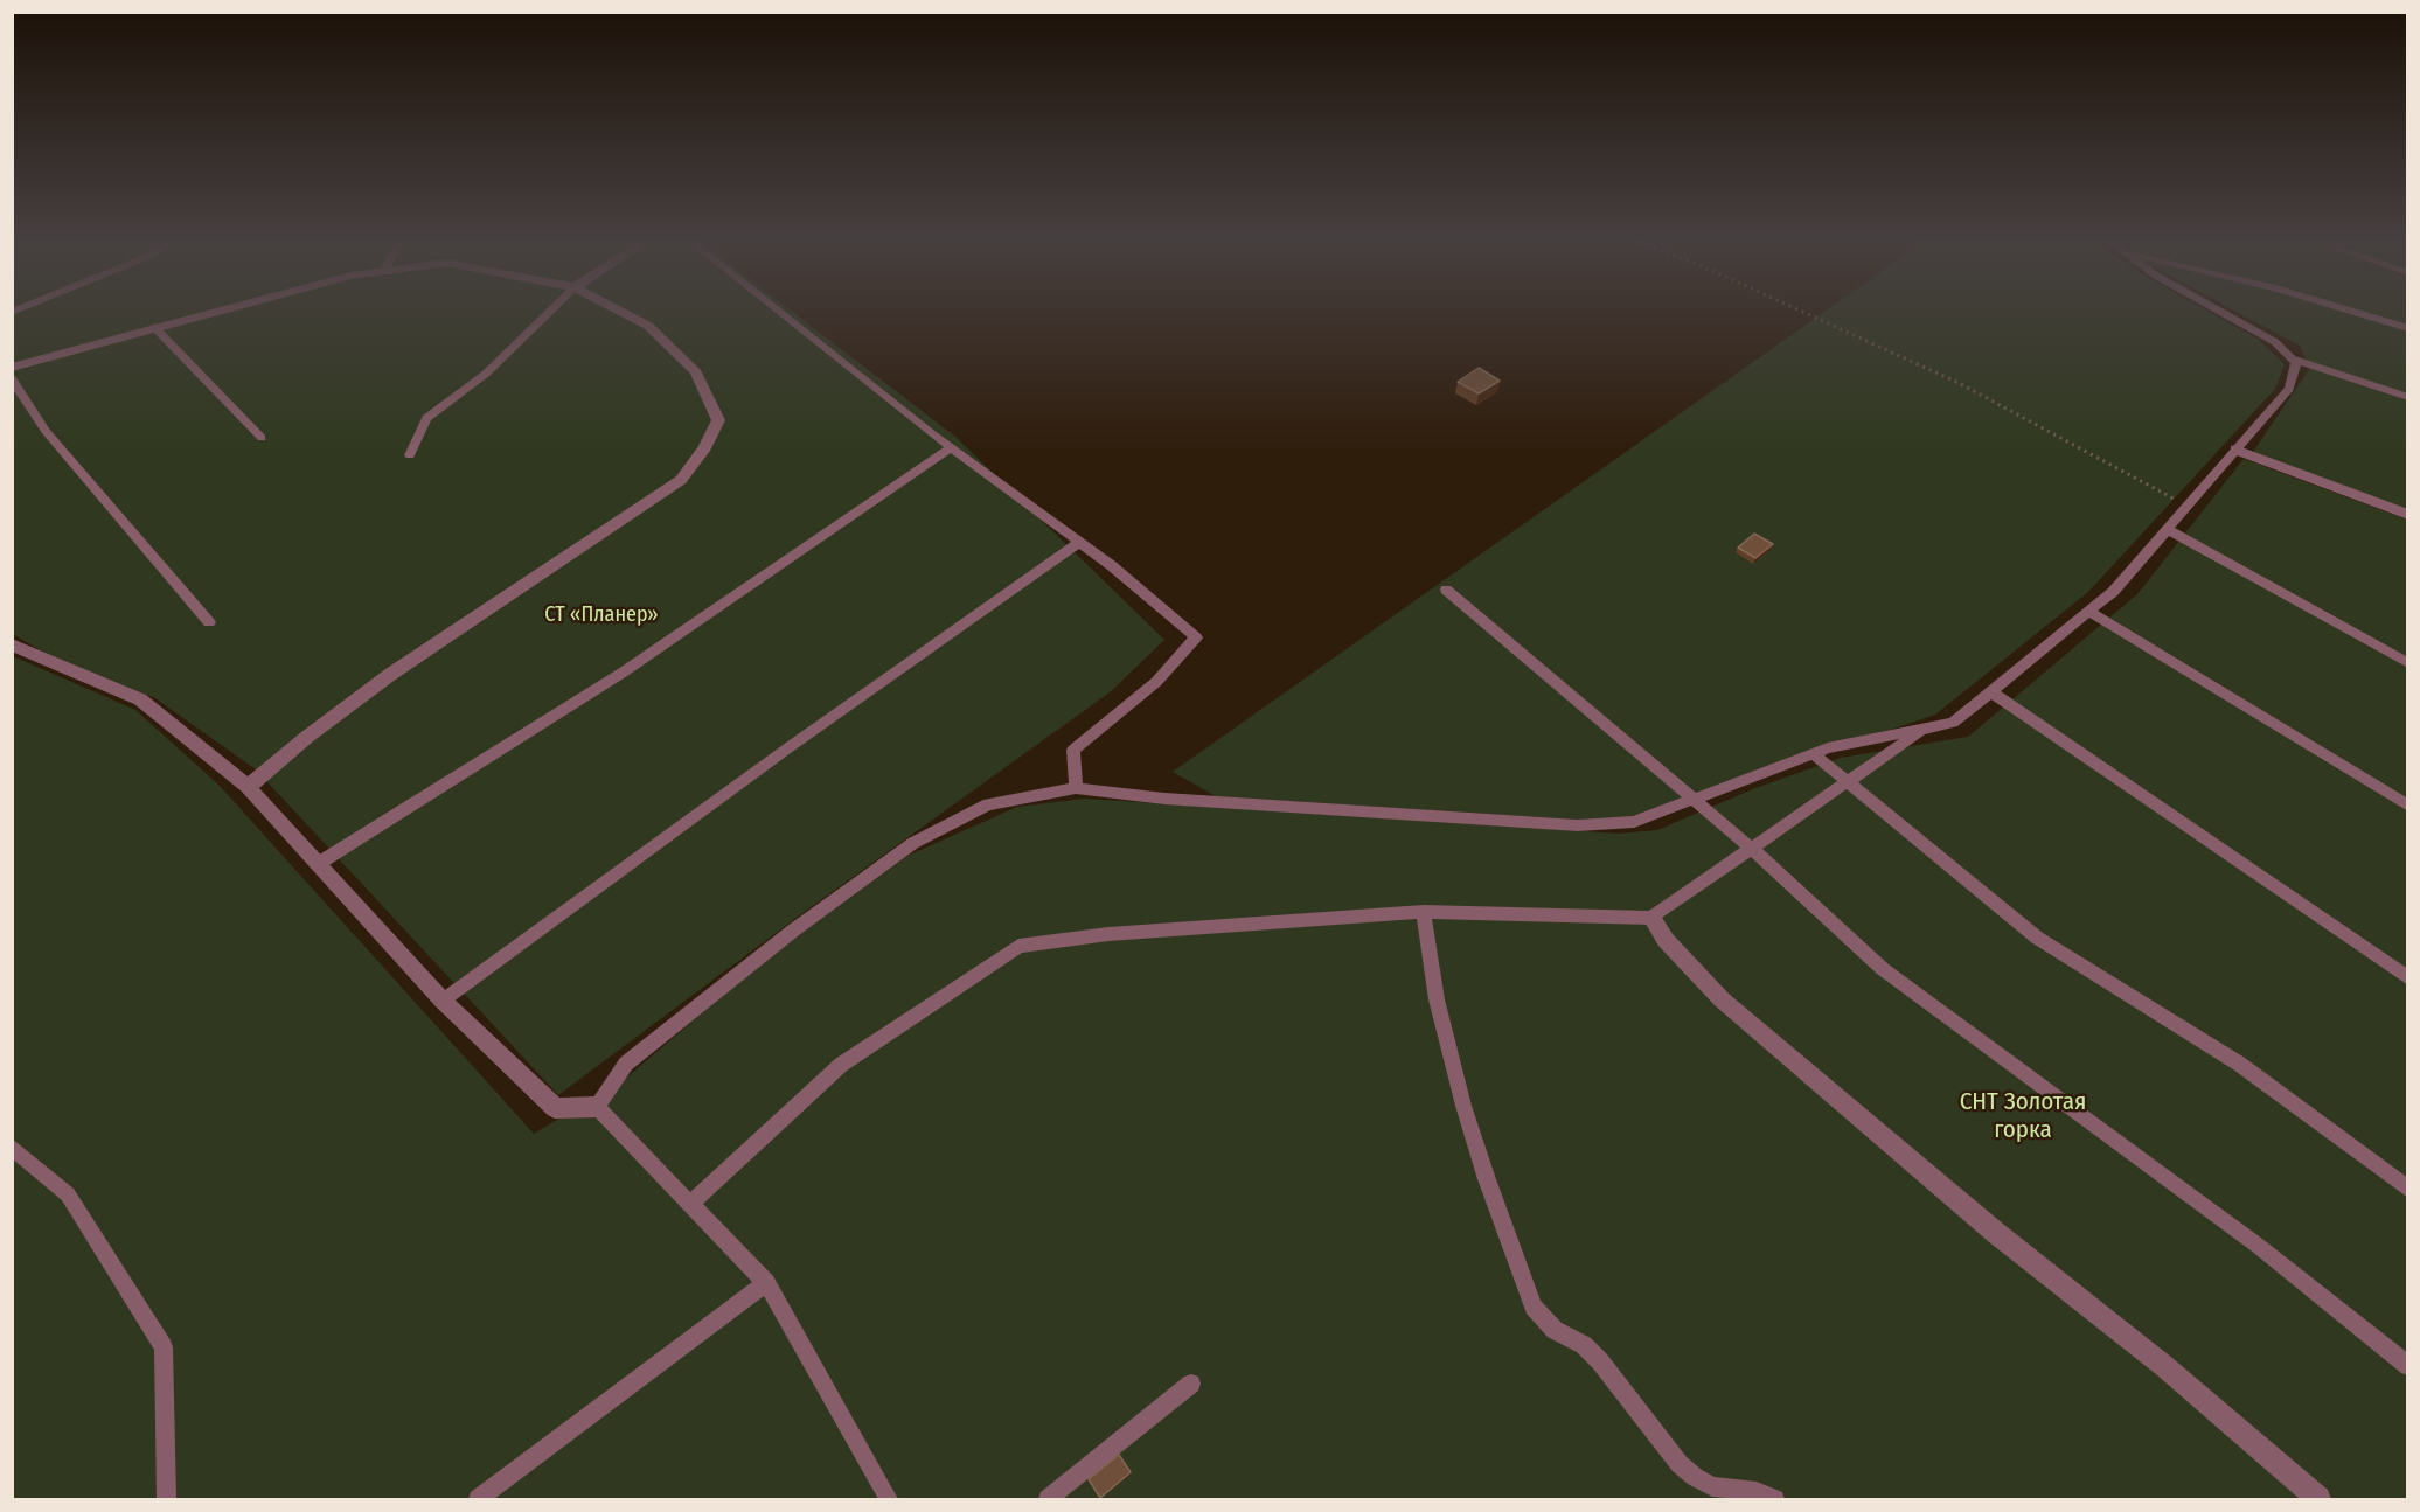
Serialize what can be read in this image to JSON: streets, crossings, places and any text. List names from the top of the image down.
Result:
{
  "parks": ["СТ «Планер»", "СНТ Золотая горка"]
}
